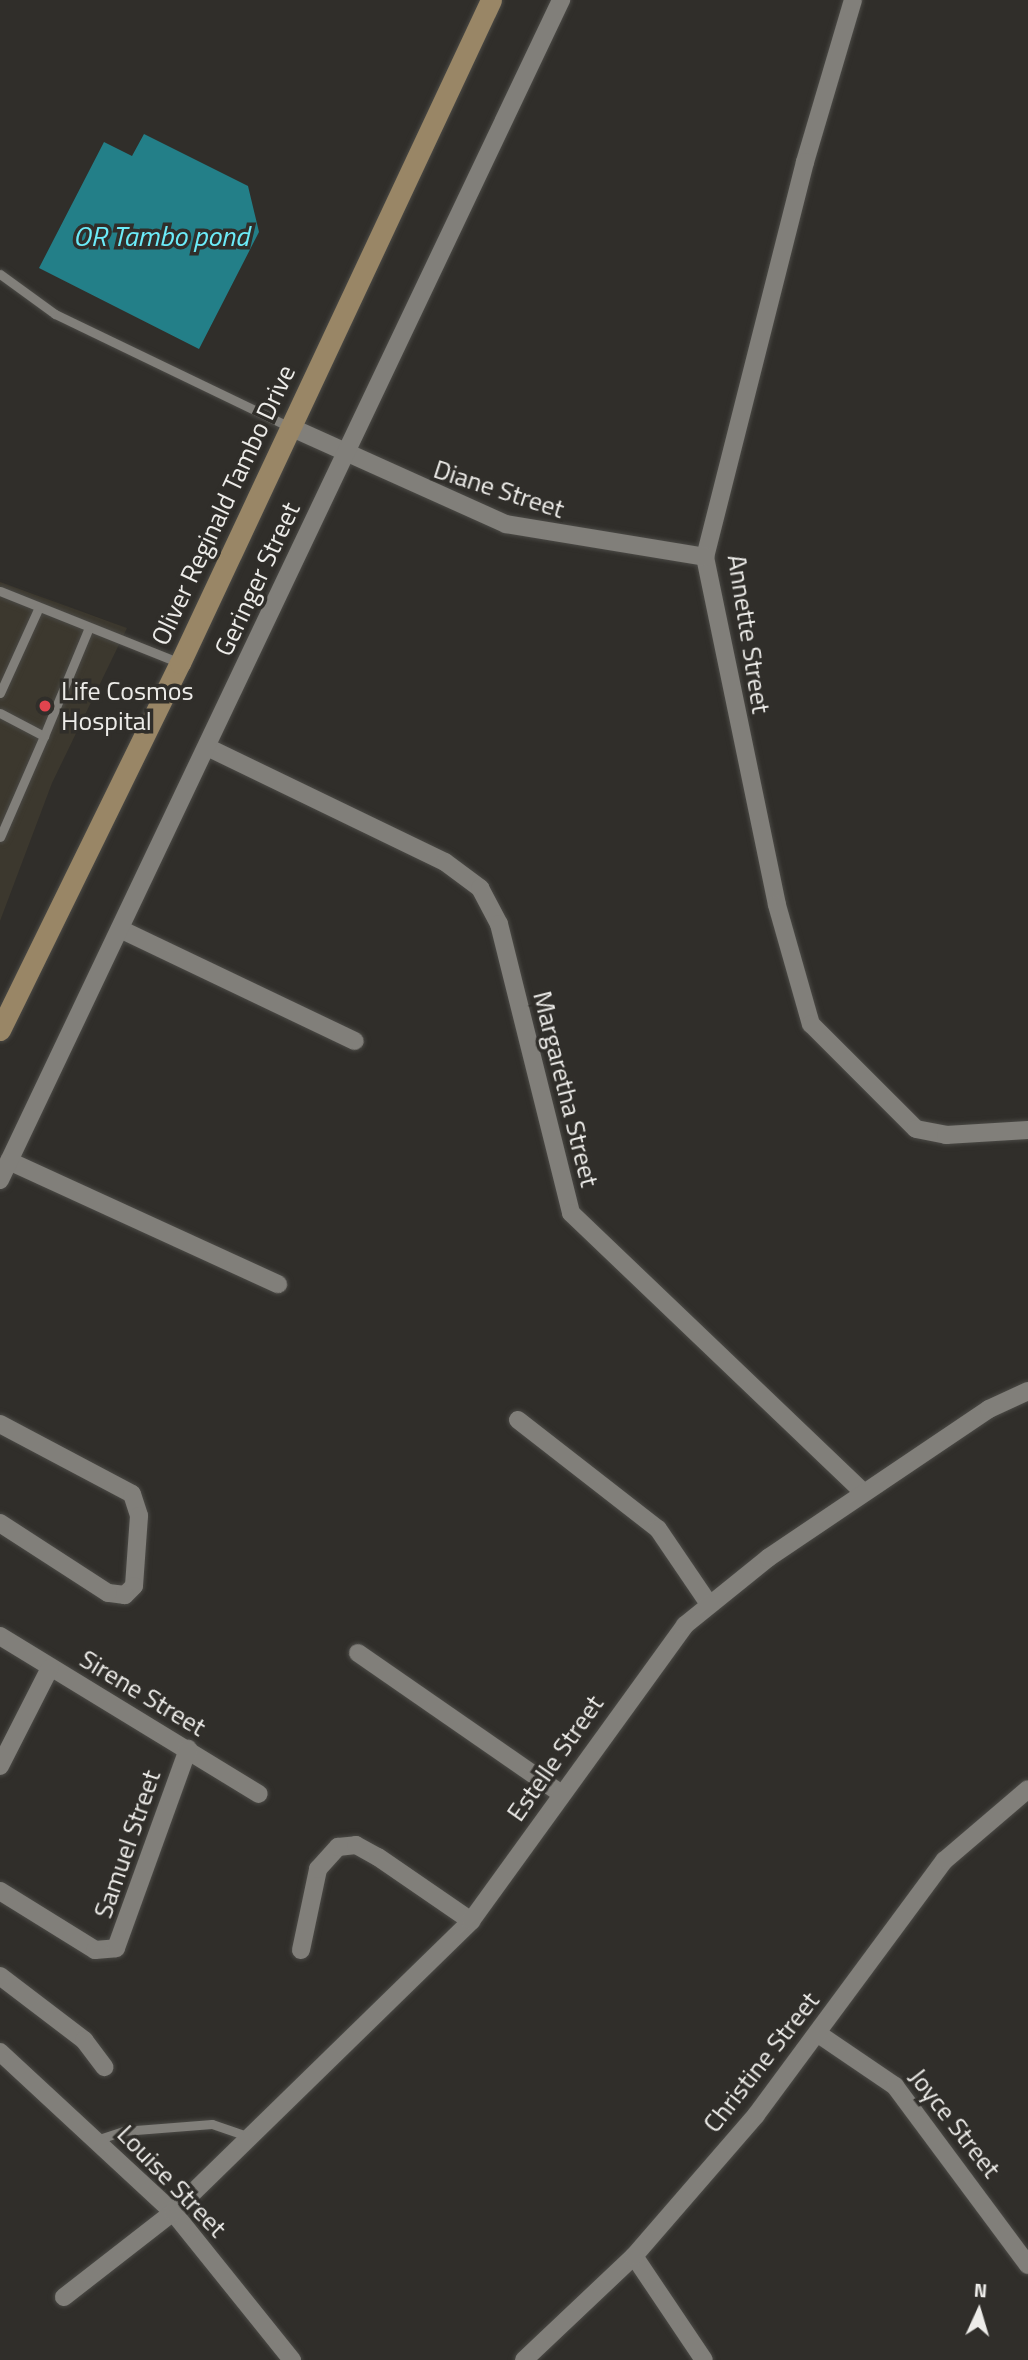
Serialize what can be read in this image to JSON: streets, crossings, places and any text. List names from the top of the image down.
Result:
{
  "streets": {
    "main road": ["Oliver Reginald Tambo Drive"],
    "street": [
      "Diane Street",
      "Geringer Street",
      "Annette Street",
      "Margaretha Street",
      "Sirene Street",
      "Estelle Street",
      "Samuel Street",
      "Christine Street",
      "Joyce Street",
      "Louise Street"
    ]
  },
  "crossings": [
    ["Diane Street", "Oliver Reginald Tambo Drive"],
    ["Diane Street", "Geringer Street"],
    ["Diane Street", "Annette Street"],
    ["Geringer Street", "Margaretha Street"],
    ["Margaretha Street", "Estelle Street"],
    ["Sirene Street", "Samuel Street"],
    ["Estelle Street", "Louise Street"],
    ["Christine Street", "Joyce Street"]
  ],
  "water": ["OR Tambo pond"],
  "places": ["Life Cosmos Hospital"],
  "north": "top"
}
